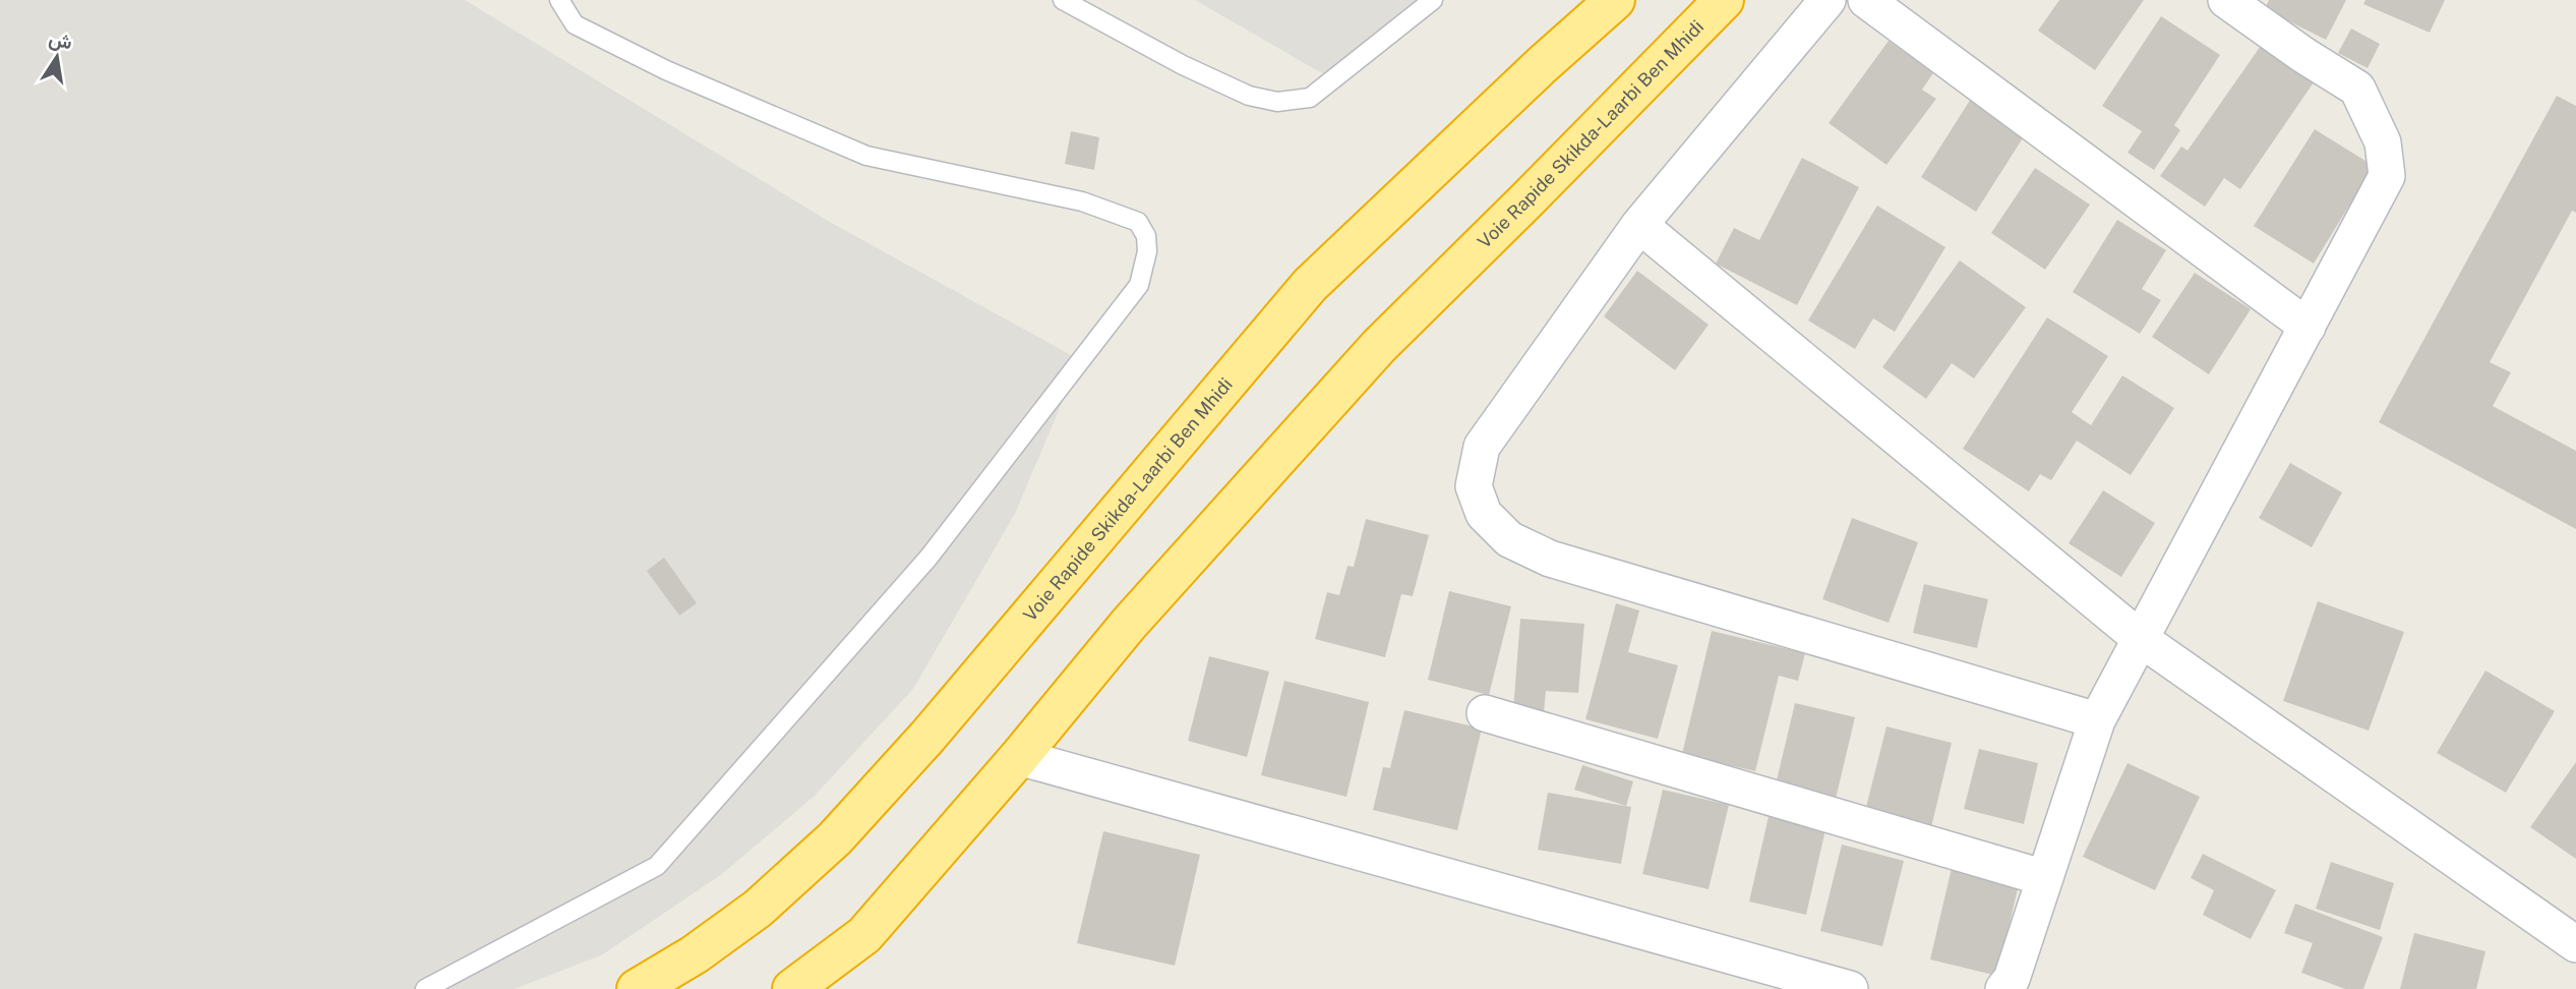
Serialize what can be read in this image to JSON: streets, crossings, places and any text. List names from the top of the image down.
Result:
{
  "streets": {
    "highway": ["Voie Rapide Skikda-Laarbi Ben Mhidi"]
  },
  "north": "top"
}
